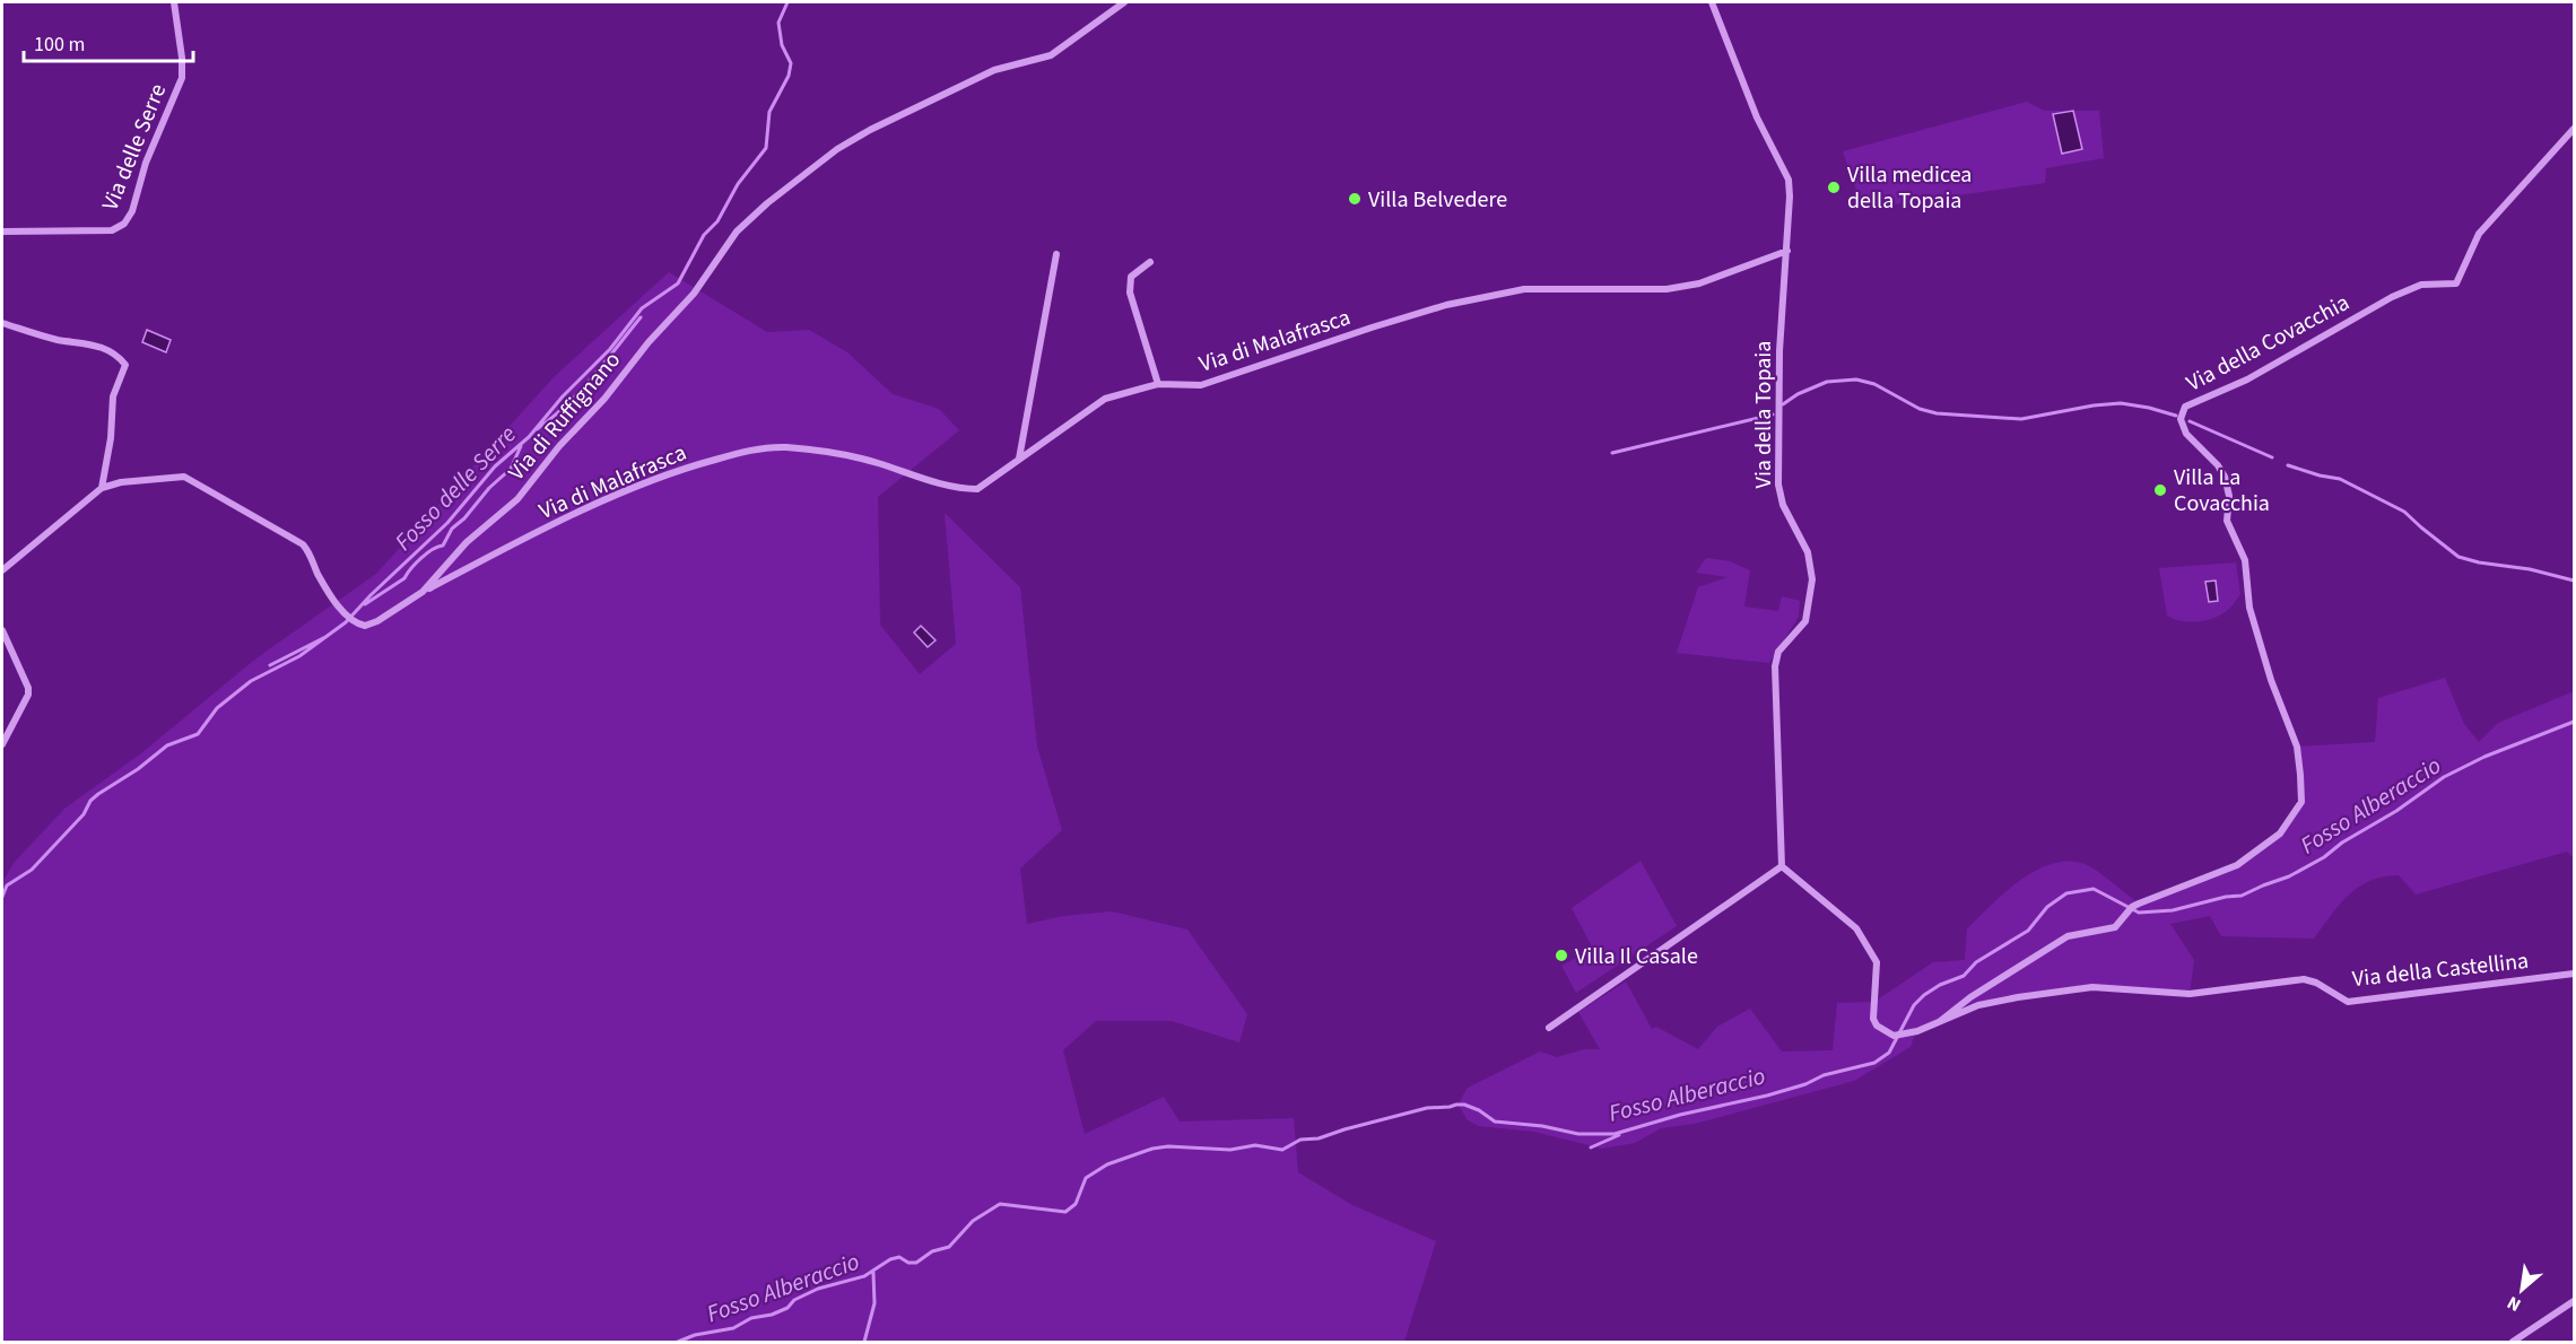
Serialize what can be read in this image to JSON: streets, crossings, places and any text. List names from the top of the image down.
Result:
{
  "streets": {
    "street": [
      "Via delle Serre",
      "Via di Malafrasca",
      "Via della Covacchia",
      "Via della Topaia",
      "Via di Ruffignano",
      "Via della Castellina"
    ]
  },
  "crossings": [
    ["Via di Malafrasca", "Via della Topaia"],
    ["Via di Malafrasca", "Via di Ruffignano"],
    ["Via della Covacchia", "Via della Castellina"],
    ["Via della Topaia", "Via della Castellina"]
  ],
  "water": ["Fosso delle Serre", "Fosso Alberaccio"],
  "places": [
    "Villa medicea della Topaia",
    "Villa Belvedere",
    "Villa La Covacchia",
    "Villa Il Casale"
  ],
  "scale_bar": "100 m",
  "north": "bottom left"
}
